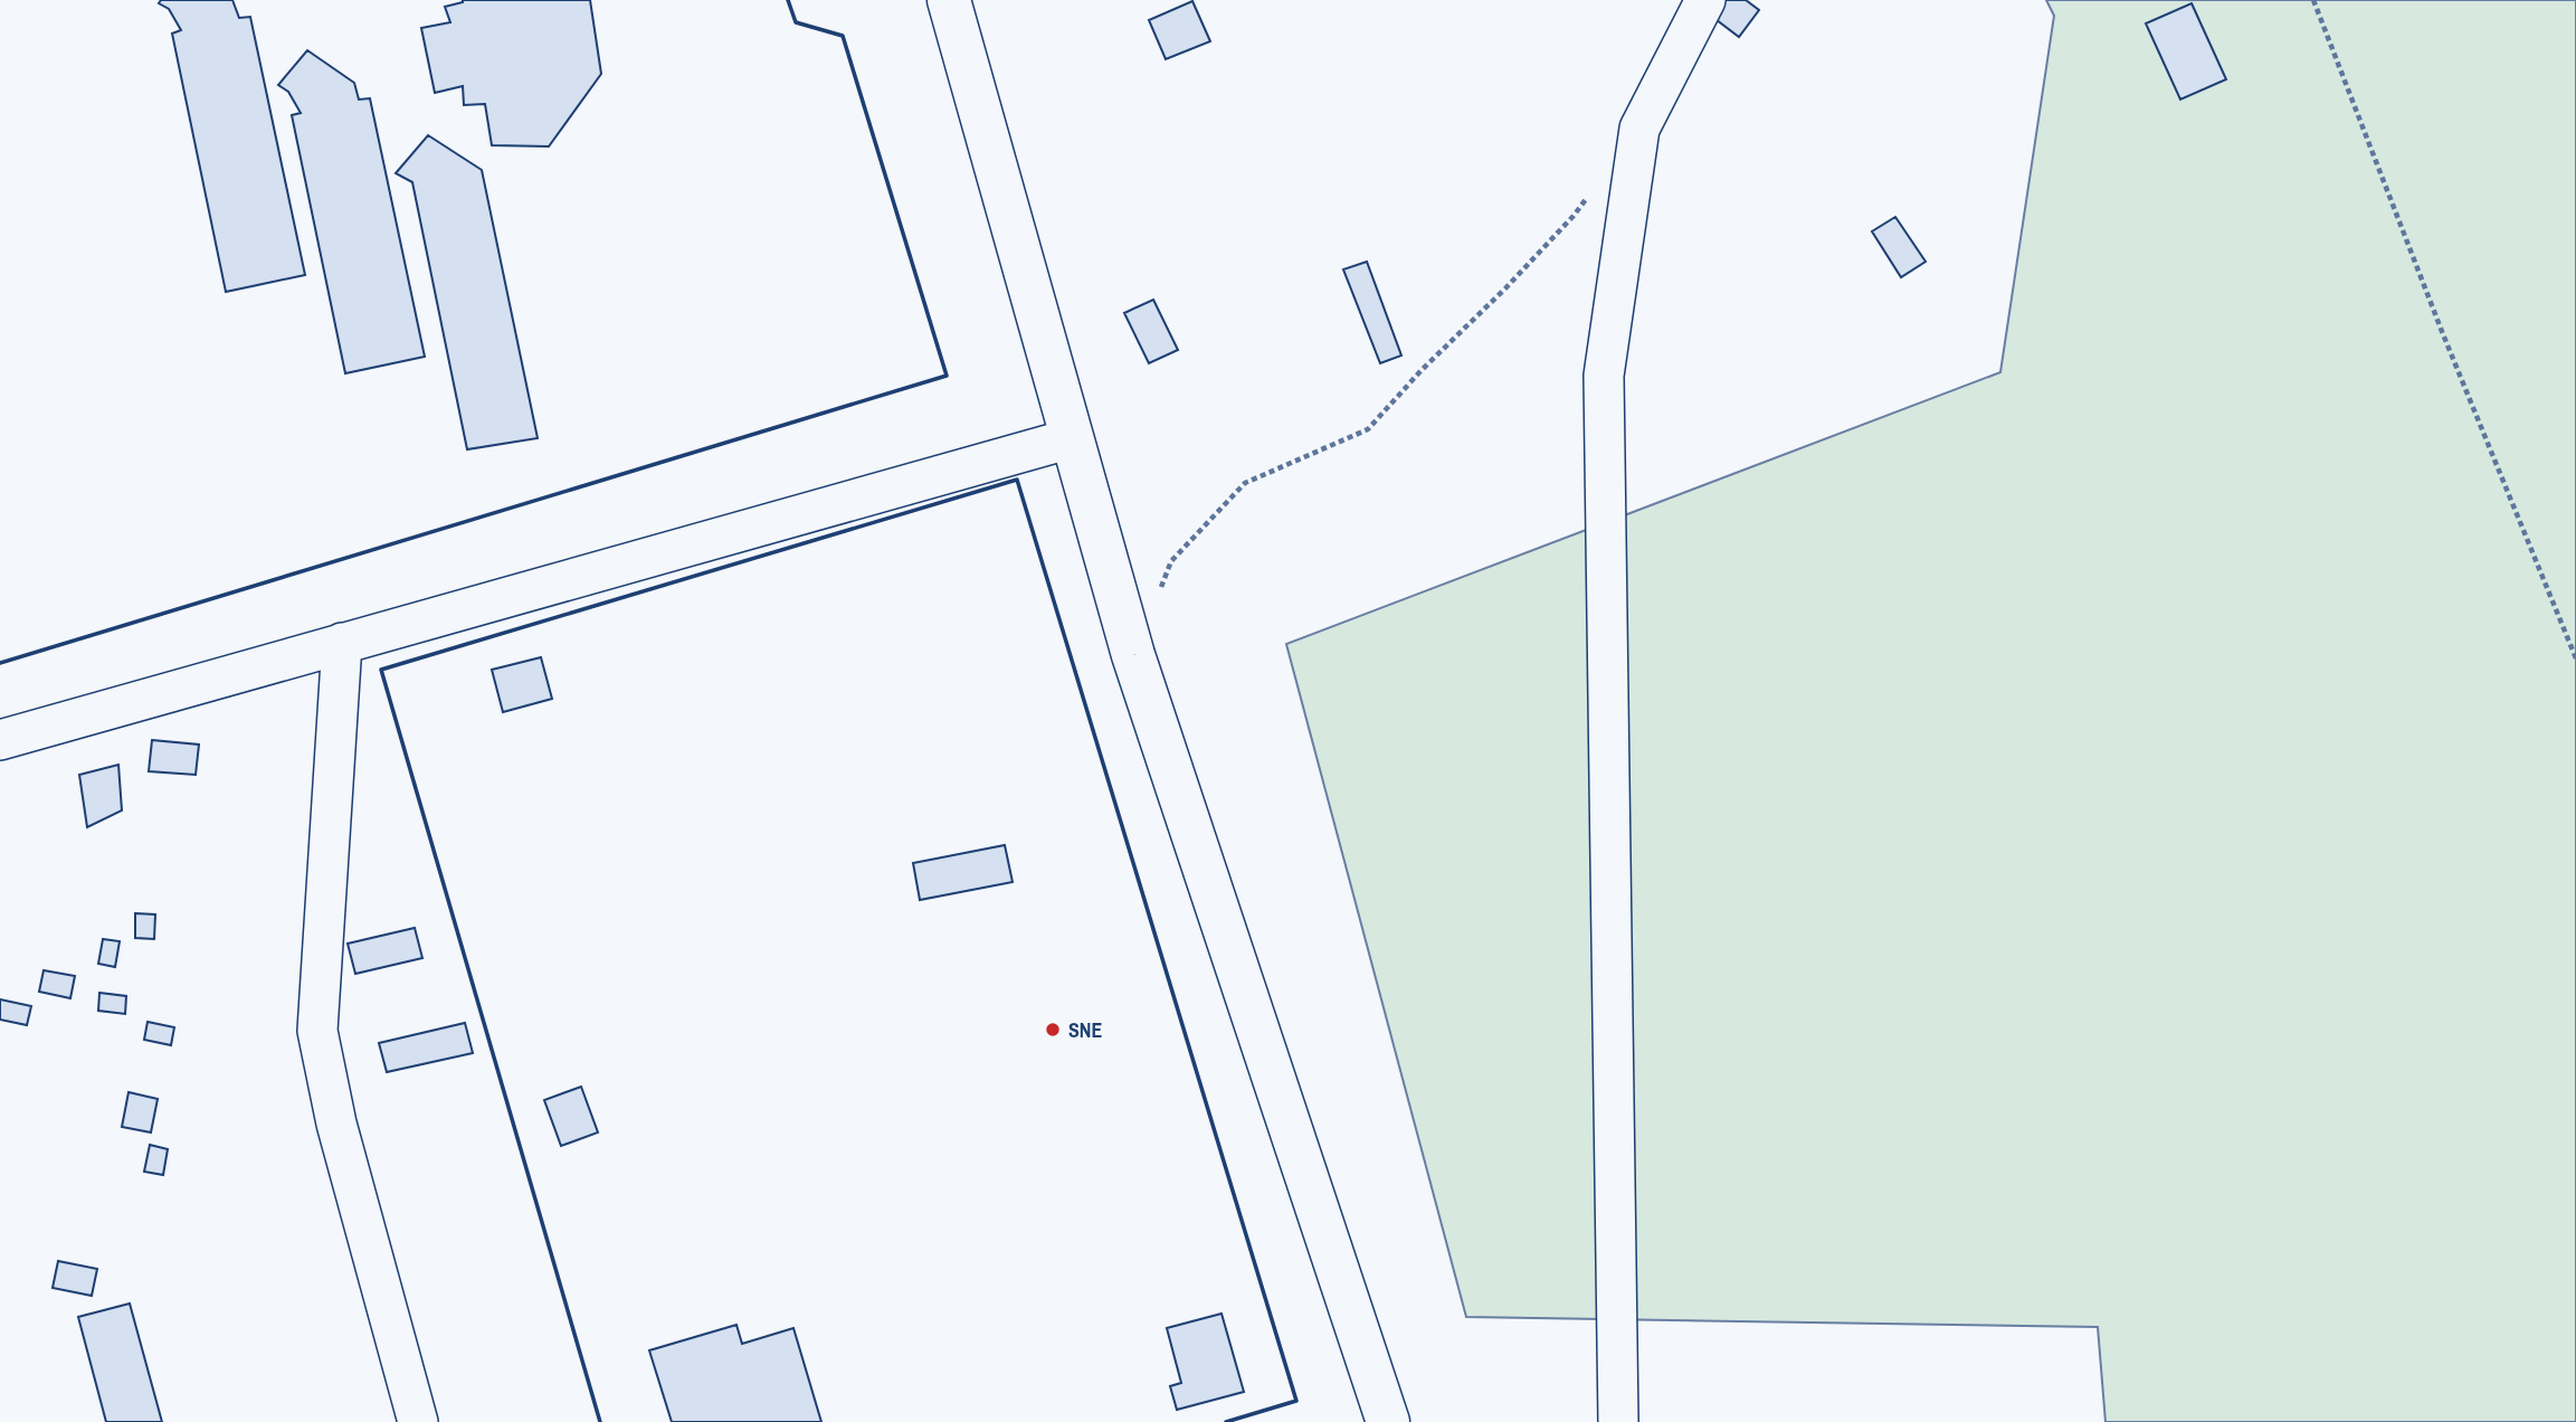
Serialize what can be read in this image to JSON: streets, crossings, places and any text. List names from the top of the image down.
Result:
{
  "places": ["SNE"]
}
